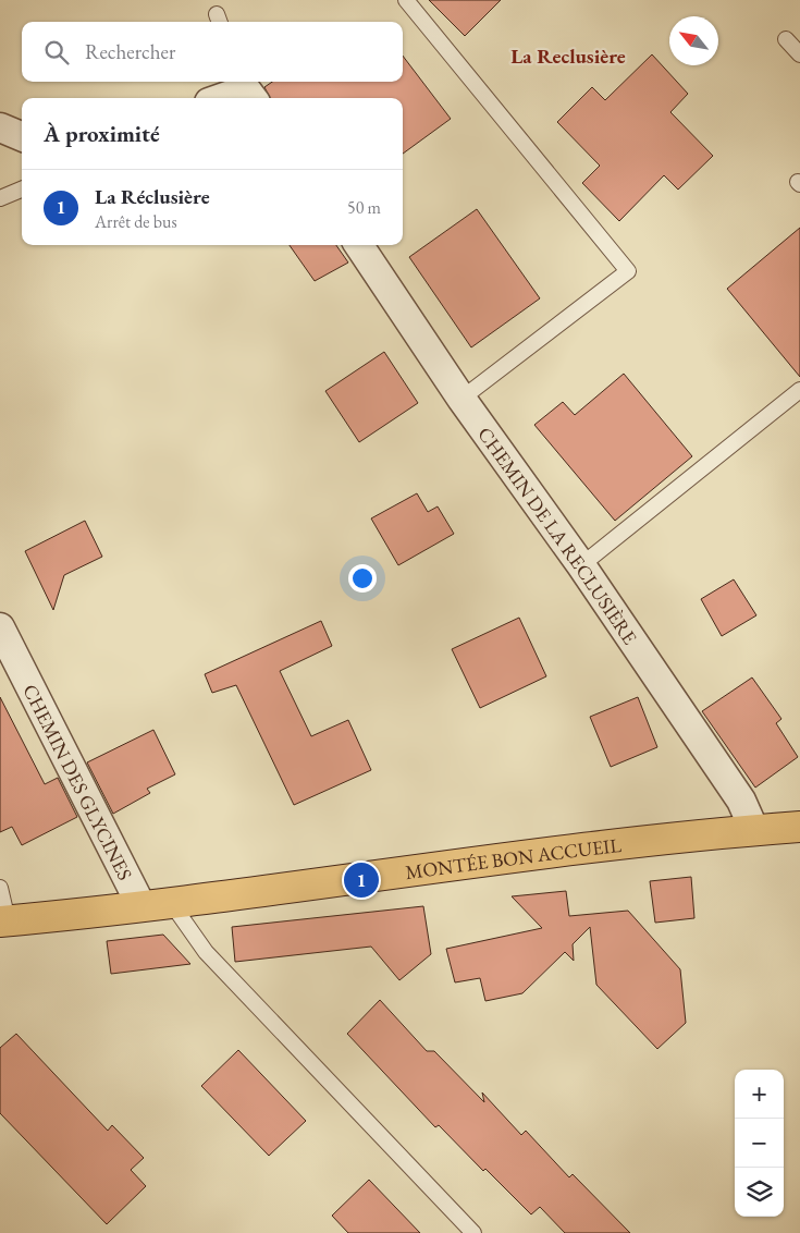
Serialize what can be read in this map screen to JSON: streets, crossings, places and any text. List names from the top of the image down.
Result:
{
  "streets": {
    "main road": ["MONTÉE BON ACCUEIL"],
    "street": ["CHEMIN DE LA RECLUSIÈRE", "CHEMIN DES GLYCINES"]
  },
  "crossings": [
    ["CHEMIN DE LA RECLUSIÈRE", "MONTÉE BON ACCUEIL"],
    ["CHEMIN DES GLYCINES", "MONTÉE BON ACCUEIL"]
  ],
  "districts": ["La Reclusière"],
  "north": "top left",
  "page": {
    "search": "Rechercher",
    "heading": "À proximité",
    "list": [
      {
        "mark": "1",
        "name": "La Réclusière",
        "note": "Arrêt de bus",
        "value": "50 m"
      }
    ],
    "pins": "1",
    "map_buttons": ["+", "−"]
  }
}
